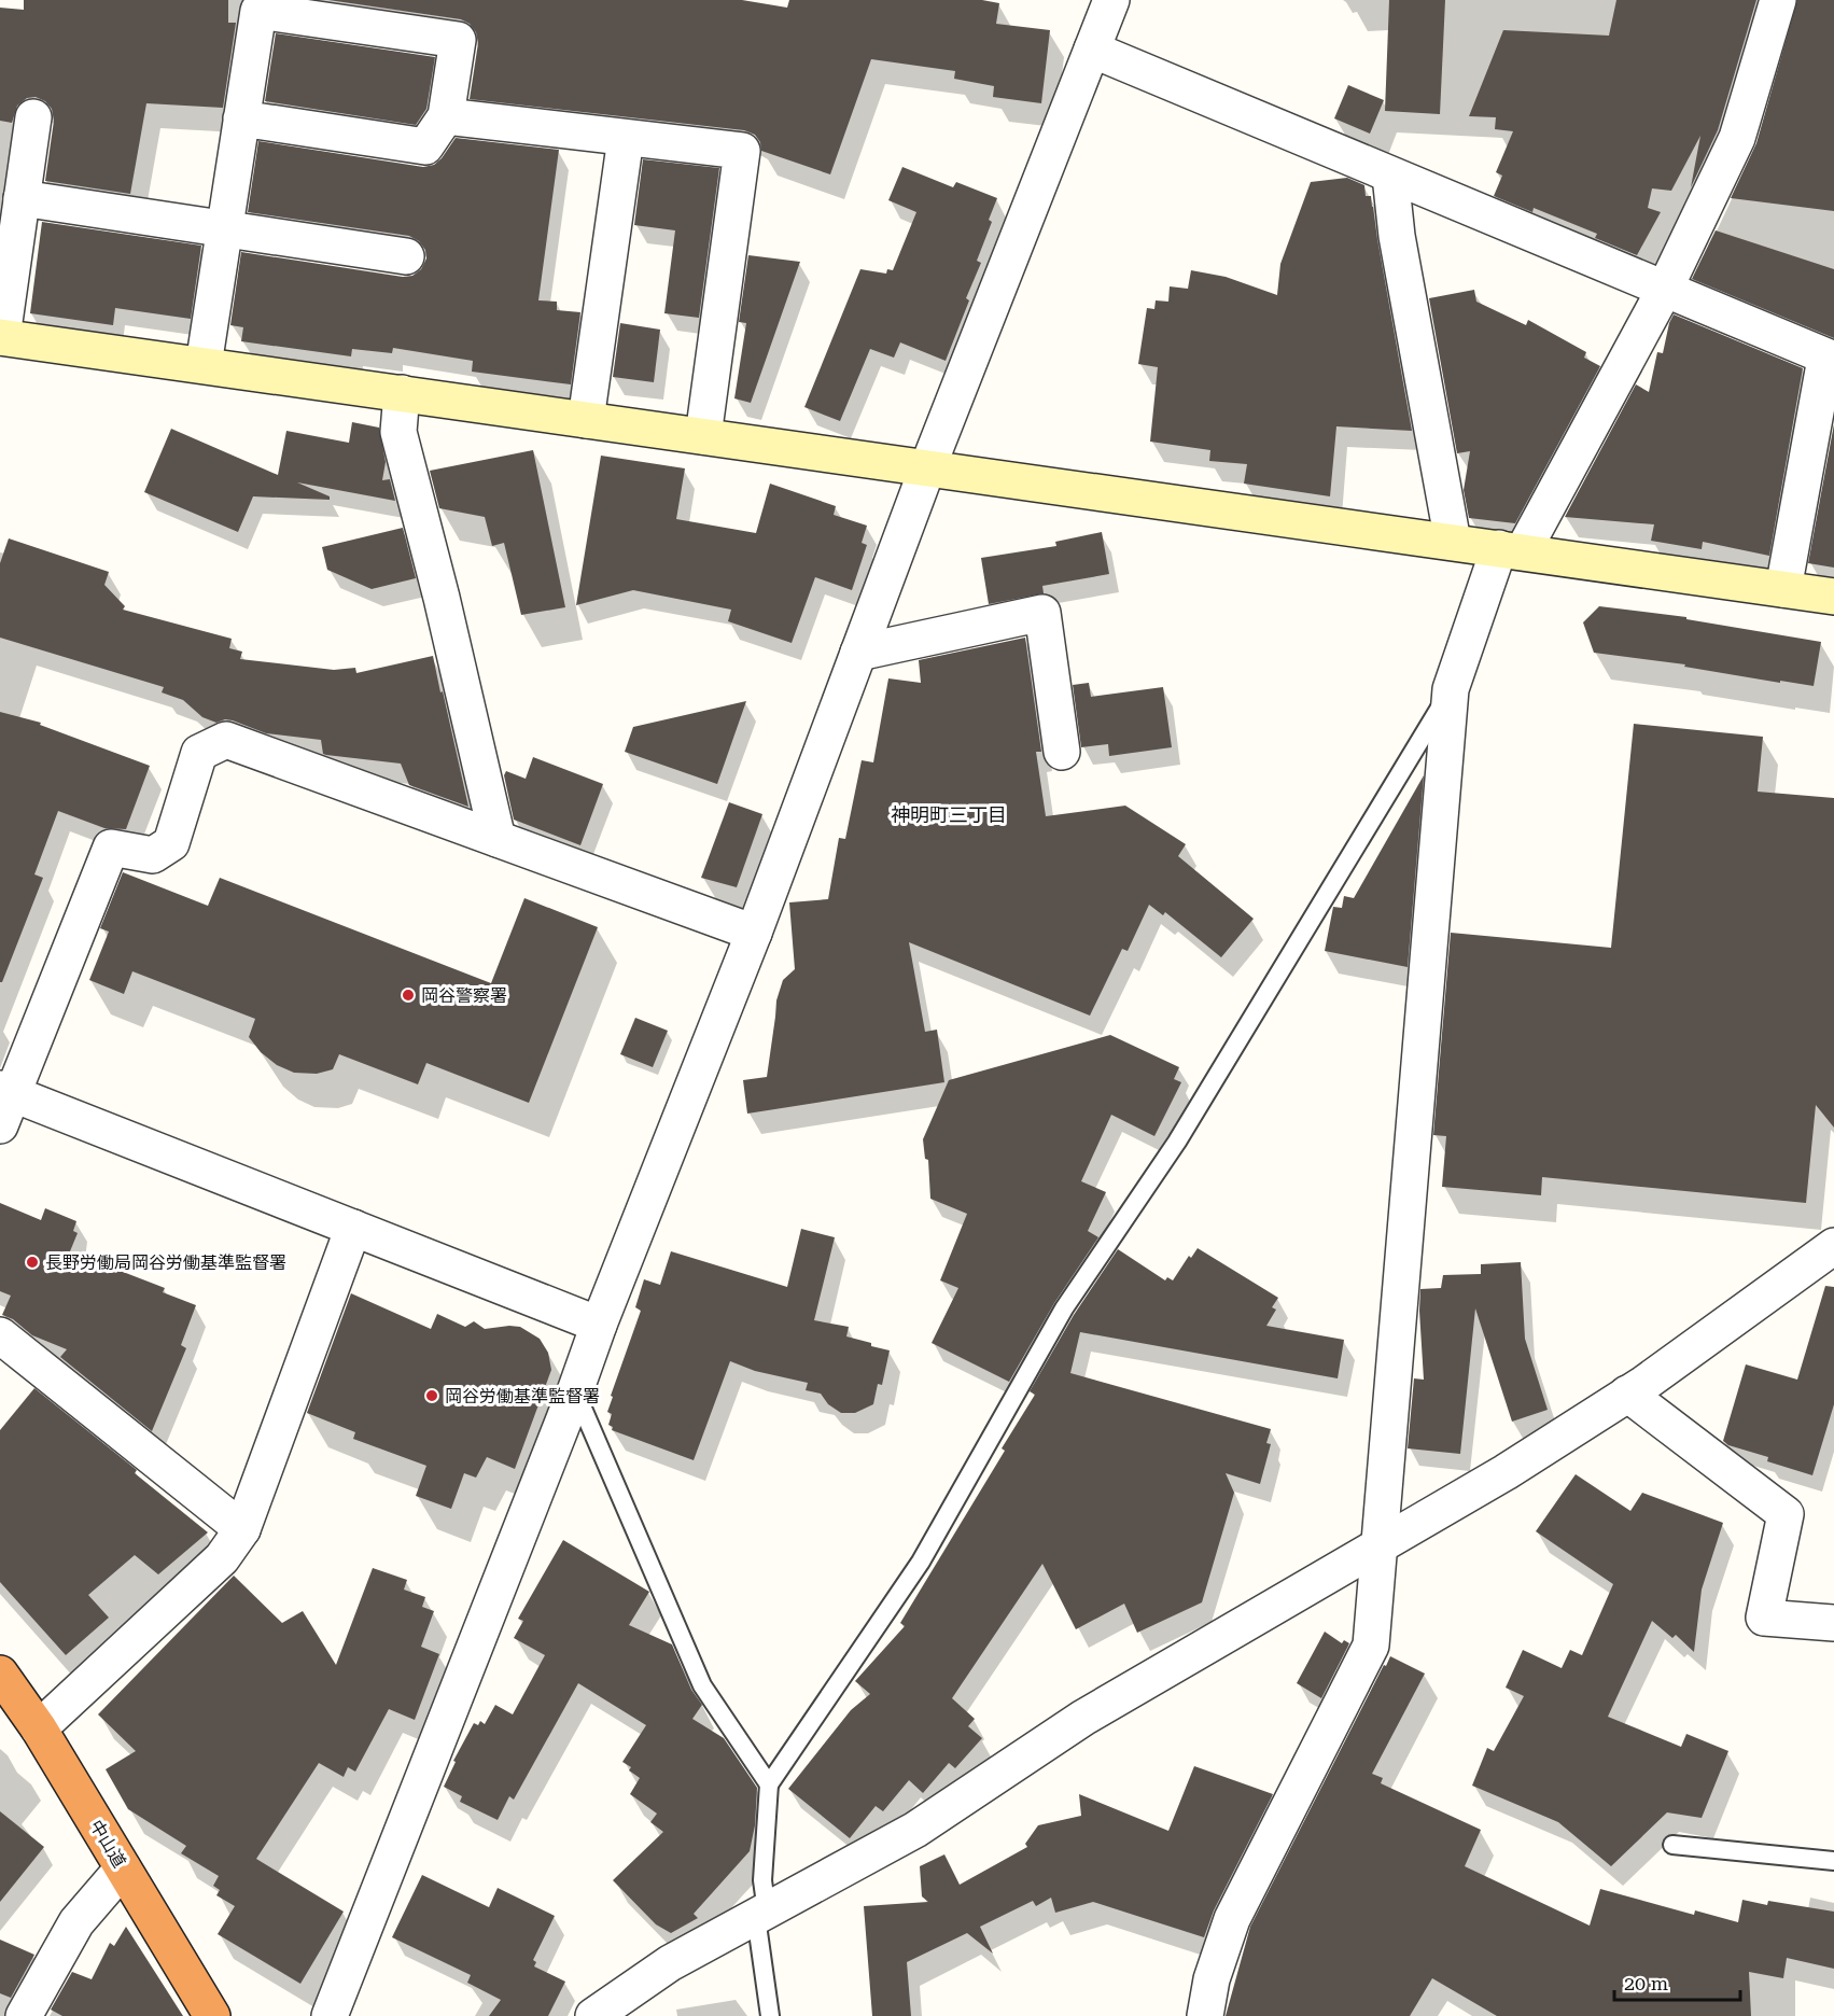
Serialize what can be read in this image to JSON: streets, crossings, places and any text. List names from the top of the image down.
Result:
{
  "streets": {
    "highway": ["中山道"]
  },
  "districts": ["神明町三丁目"],
  "places": ["岡谷警察署", "長野労働局岡谷労働基準監督署", "岡谷労働基準監督署"],
  "scale_bar": "20 m"
}
